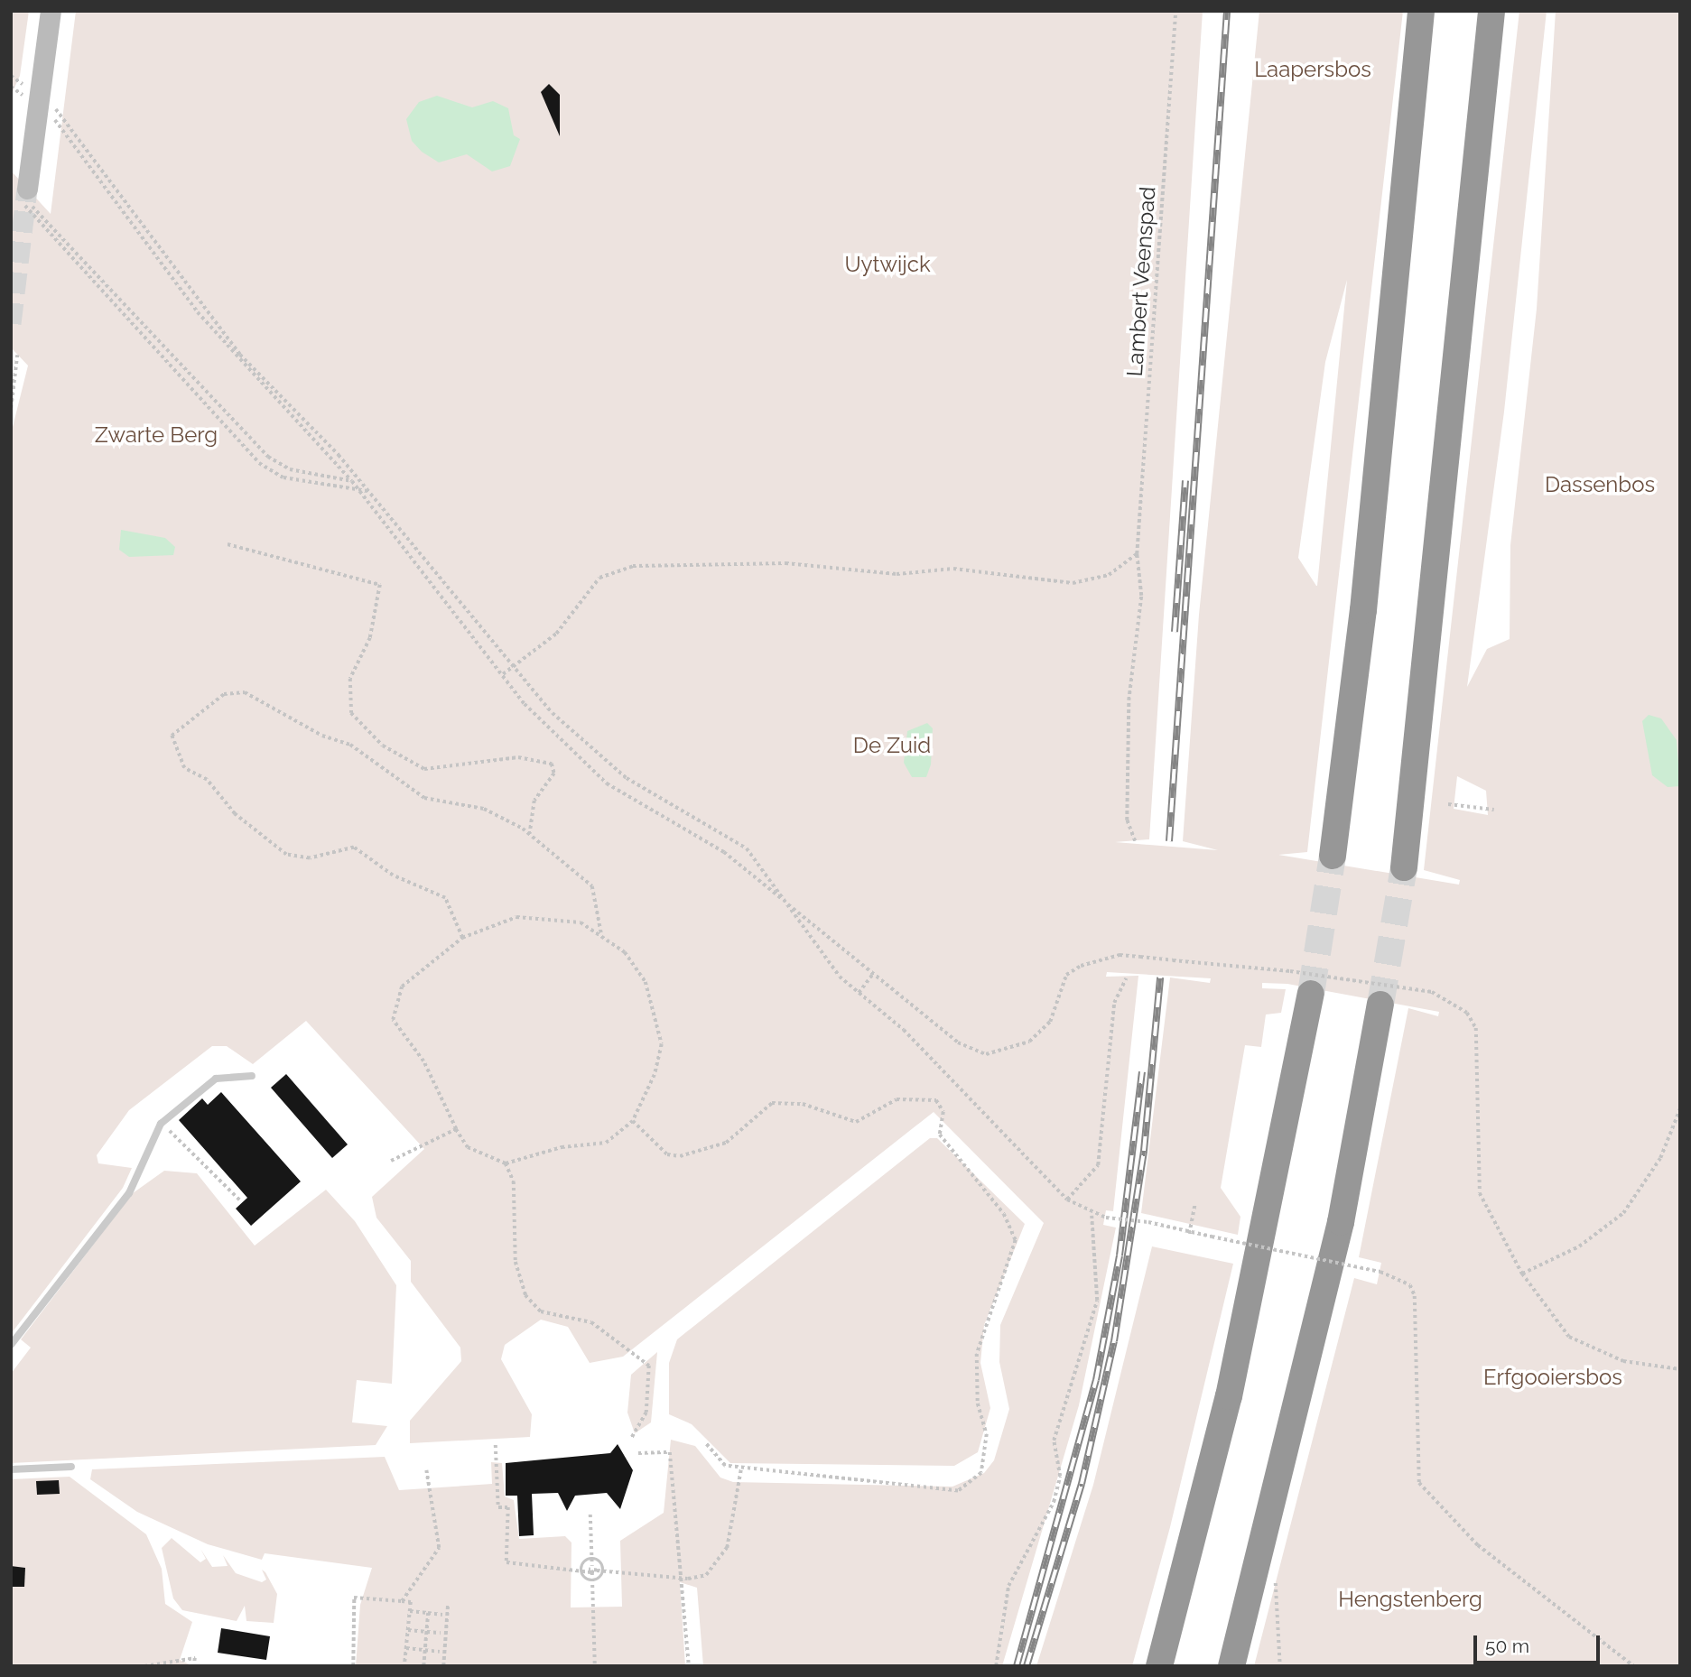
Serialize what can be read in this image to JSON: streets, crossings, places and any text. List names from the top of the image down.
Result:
{
  "streets": {
    "path": ["Lambert Veenspad"]
  },
  "parks": [
    "Laapersbos",
    "Uytwijck",
    "Zwarte Berg",
    "Dassenbos",
    "De Zuid",
    "Erfgooiersbos",
    "Hengstenberg"
  ],
  "scale_bar": "50 m"
}
